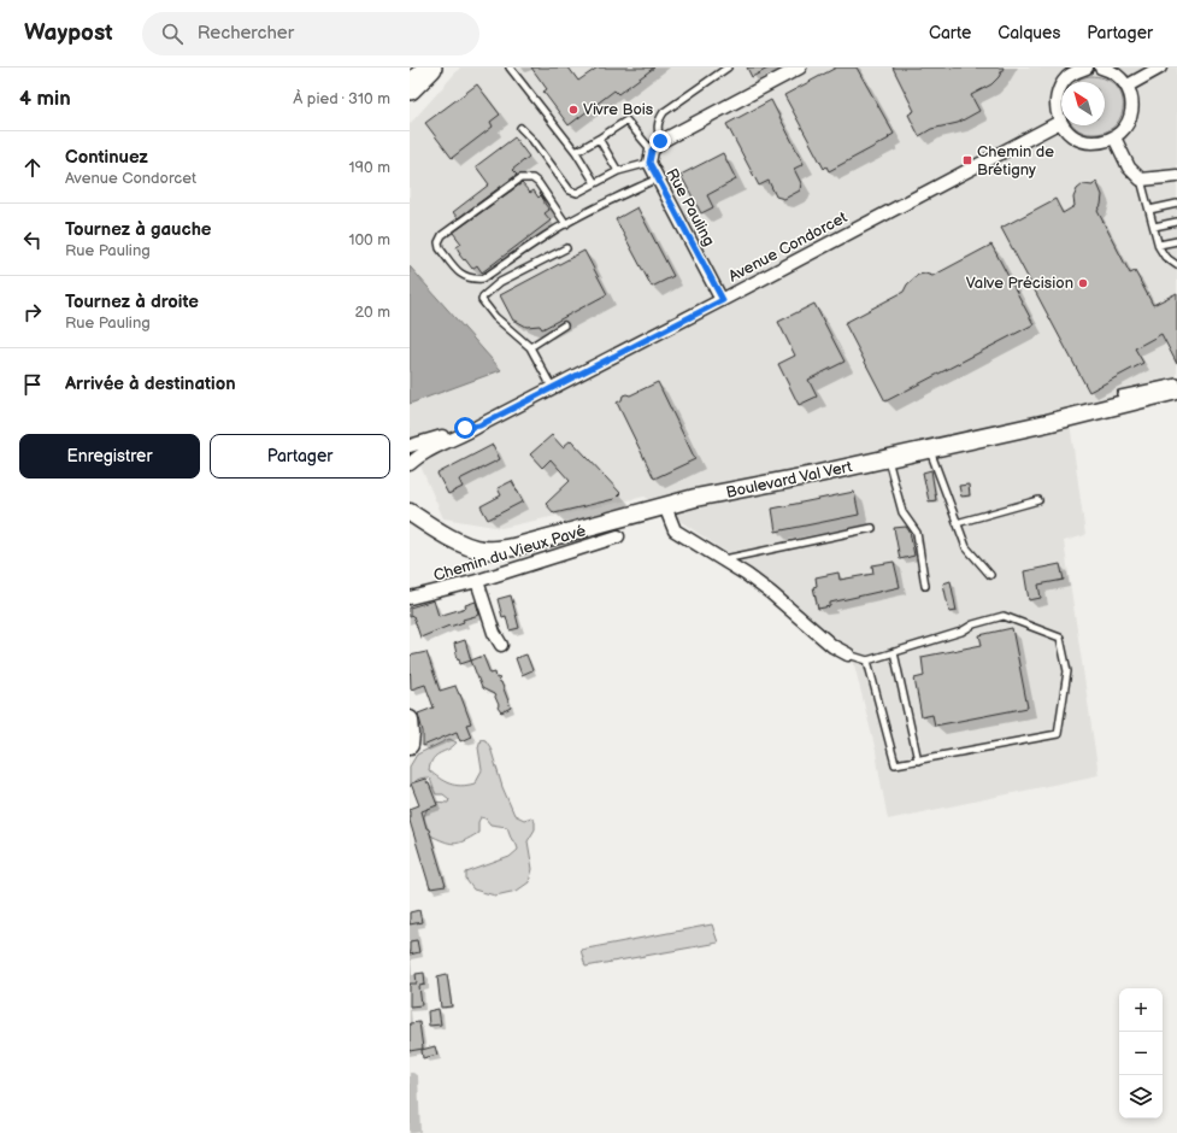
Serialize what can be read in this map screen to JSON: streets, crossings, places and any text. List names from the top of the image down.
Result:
{
  "streets": {
    "street": [
      "Rue Pauling",
      "Avenue Condorcet",
      "Boulevard Val Vert",
      "Chemin du Vieux Pavé"
    ]
  },
  "crossings": [
    ["Rue Pauling", "Avenue Condorcet"]
  ],
  "places": {
    "other": ["Vivre Bois", "Valve Précision"],
    "transit": ["Chemin de Brétigny"]
  },
  "north": "top left",
  "page": {
    "header": "Waypost",
    "search": "Rechercher",
    "nav": ["Carte", "Calques", "Partager"],
    "heading": ["4 min", "À pied · 310 m"],
    "list": [
      ["Continuez", "Avenue Condorcet", "190 m"],
      ["Tournez à gauche", "Rue Pauling", "100 m"],
      ["Tournez à droite", "Rue Pauling", "20 m"],
      "Arrivée à destination"
    ],
    "buttons": ["Enregistrer", "Partager"],
    "map_buttons": ["+", "−"]
  }
}
